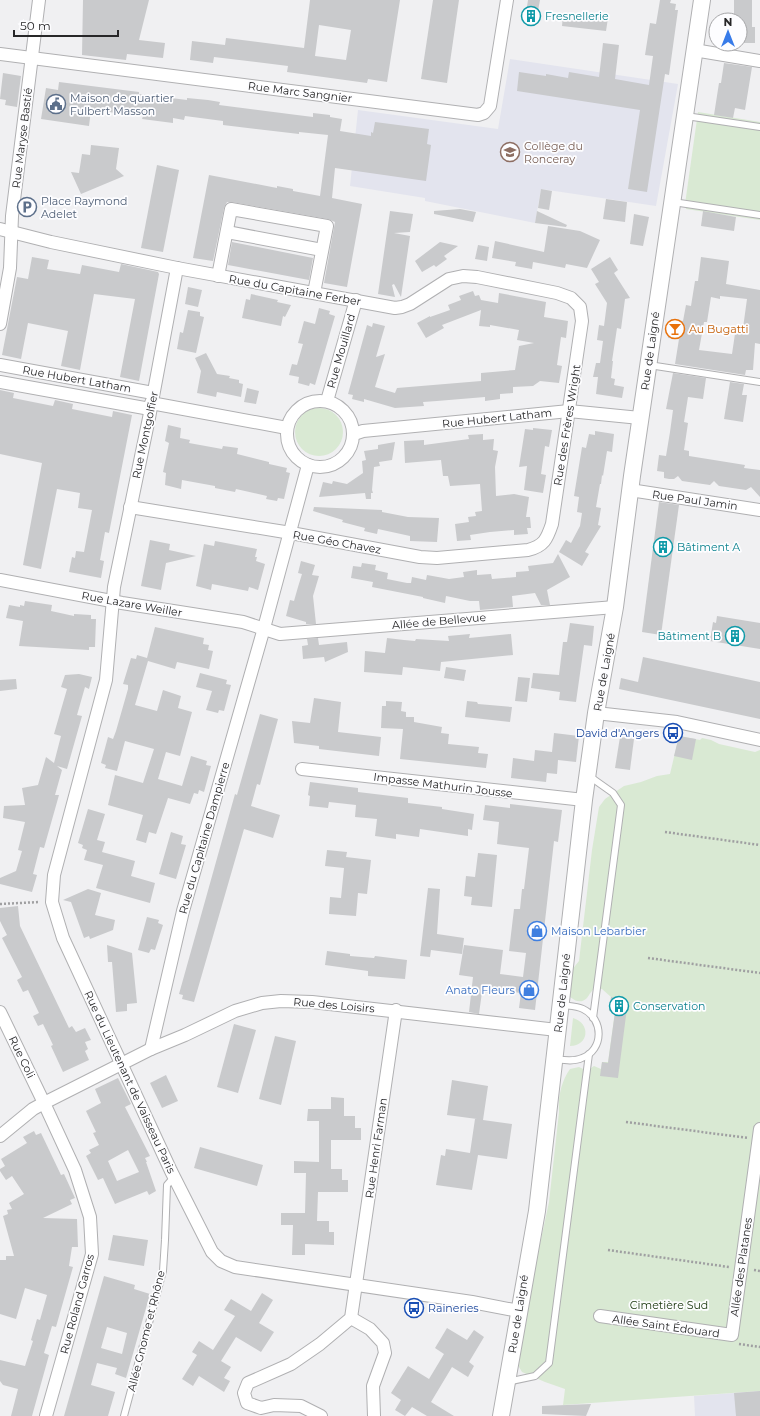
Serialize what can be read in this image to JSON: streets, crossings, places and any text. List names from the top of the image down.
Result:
{
  "streets": {
    "street": [
      "Rue Marc Sangnier",
      "Rue Maryse Bastié",
      "Rue du Capitaine Ferber",
      "Rue Mouillard",
      "Rue de Laigné",
      "Rue Hubert Latham",
      "Rue des Frères Wright",
      "Rue Montgolfier",
      "Rue Paul Jamin",
      "Rue Géo Chavez",
      "Rue Lazare Weiller",
      "Allée de Bellevue",
      "Impasse Mathurin Jousse",
      "Rue du Capitaine Dampierre",
      "Rue des Loisirs",
      "Rue Coli",
      "Rue du Lieutenant de Vaisseau Paris",
      "Rue Henri Farman",
      "Allée des Platanes",
      "Rue Roland Garros",
      "Allée Saint Édouard"
    ],
    "lane": ["Allée Gnome et Rhône"]
  },
  "crossings": [
    ["Rue Marc Sangnier", "Rue Maryse Bastié"],
    ["Rue Maryse Bastié", "Rue du Capitaine Ferber"],
    ["Rue du Capitaine Ferber", "Rue Mouillard"],
    ["Rue du Capitaine Ferber", "Rue des Frères Wright"],
    ["Rue du Capitaine Ferber", "Rue Montgolfier"],
    ["Rue Mouillard", "Rue Hubert Latham"],
    ["Rue de Laigné", "Rue Hubert Latham"],
    ["Rue de Laigné", "Rue Paul Jamin"],
    ["Rue de Laigné", "Allée de Bellevue"],
    ["Rue de Laigné", "Impasse Mathurin Jousse"],
    ["Rue de Laigné", "Rue des Loisirs"],
    ["Rue de Laigné", "Rue du Lieutenant de Vaisseau Paris"],
    ["Rue Hubert Latham", "Rue des Frères Wright"],
    ["Rue Hubert Latham", "Rue Montgolfier"],
    ["Rue des Frères Wright", "Rue Géo Chavez"],
    ["Rue Montgolfier", "Rue Géo Chavez"],
    ["Rue Montgolfier", "Rue Lazare Weiller"],
    ["Rue Montgolfier", "Rue du Lieutenant de Vaisseau Paris"],
    ["Rue Lazare Weiller", "Allée de Bellevue"],
    ["Rue Lazare Weiller", "Rue du Capitaine Dampierre"],
    ["Rue Lazare Weiller", "Rue du Lieutenant de Vaisseau Paris"],
    ["Allée de Bellevue", "Rue du Capitaine Dampierre"],
    ["Rue du Capitaine Dampierre", "Rue des Loisirs"],
    ["Rue des Loisirs", "Rue Coli"],
    ["Rue des Loisirs", "Rue du Lieutenant de Vaisseau Paris"],
    ["Rue des Loisirs", "Rue Henri Farman"],
    ["Rue des Loisirs", "Rue Roland Garros"],
    ["Rue Coli", "Rue Roland Garros"],
    ["Rue du Lieutenant de Vaisseau Paris", "Rue Henri Farman"],
    ["Rue du Lieutenant de Vaisseau Paris", "Allée Gnome et Rhône"],
    ["Allée des Platanes", "Allée Saint Édouard"]
  ],
  "parks": ["Cimetière Sud"],
  "places": {
    "building": [
      "Fresnellerie",
      "Bâtiment A",
      "Bâtiment B",
      "Conservation"
    ],
    "public building": ["Maison de quartier Fulbert Masson"],
    "school or university": ["Collège du Ronceray"],
    "parking": ["Place Raymond Adelet"],
    "bar": ["Au Bugatti"],
    "bus stop": ["David d'Angers", "Raineries"],
    "shop": ["Maison Lebarbier", "Anato Fleurs"]
  },
  "scale_bar": "50 m",
  "north": "top"
}
